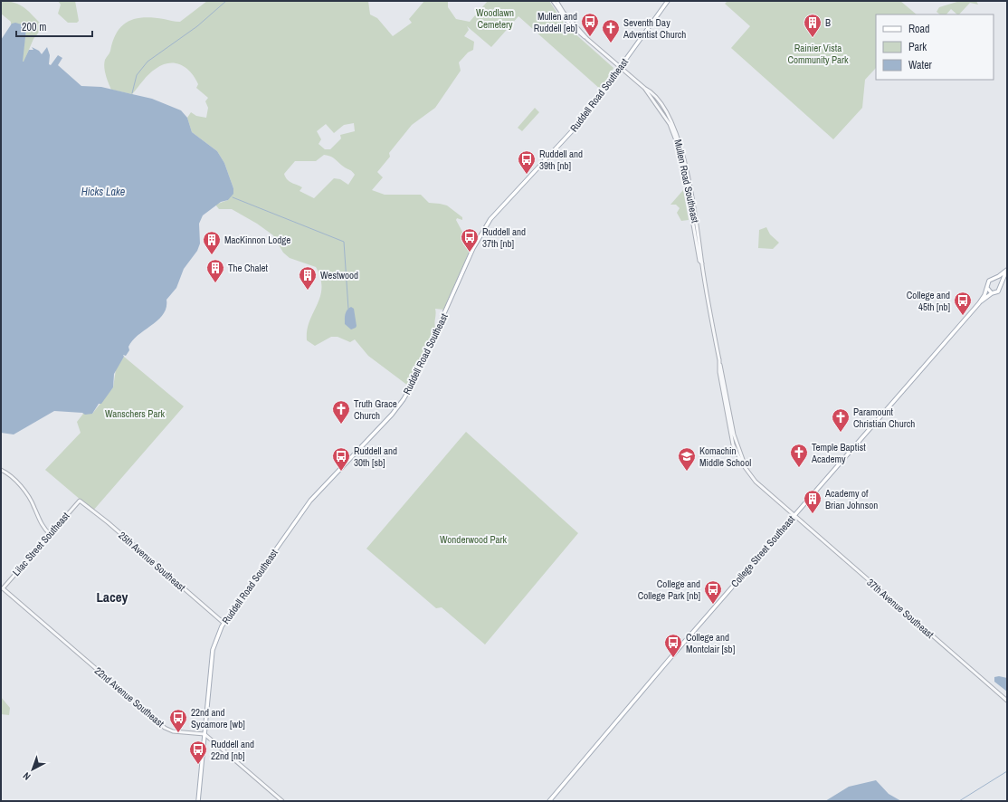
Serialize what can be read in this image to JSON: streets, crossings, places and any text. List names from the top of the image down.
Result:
{
  "streets": {
    "main road": ["Ruddell Road Southeast", "College Street Southeast"],
    "street": [
      "Mullen Road Southeast",
      "Lilac Street Southeast",
      "25th Avenue Southeast",
      "37th Avenue Southeast",
      "22nd Avenue Southeast"
    ]
  },
  "crossings": [
    ["Ruddell Road Southeast", "Mullen Road Southeast"],
    ["Ruddell Road Southeast", "25th Avenue Southeast"],
    ["Ruddell Road Southeast", "22nd Avenue Southeast"],
    ["Mullen Road Southeast", "College Street Southeast"],
    ["Mullen Road Southeast", "37th Avenue Southeast"],
    ["Lilac Street Southeast", "25th Avenue Southeast"],
    ["Lilac Street Southeast", "22nd Avenue Southeast"],
    ["College Street Southeast", "37th Avenue Southeast"]
  ],
  "districts": ["Lacey"],
  "water": ["Hicks Lake"],
  "parks": [
    "Woodlawn Cemetery",
    "Rainier Vista Community Park",
    "Wanschers Park",
    "Wonderwood Park"
  ],
  "places": {
    "bus stop": [
      "Mullen and Ruddell [eb]",
      "Ruddell and 39th [nb]",
      "Ruddell and 37th [nb]",
      "College and 45th [nb]",
      "Ruddell and 30th [sb]",
      "College and College Park [nb]",
      "College and Montclair [sb]",
      "22nd and Sycamore [wb]",
      "Ruddell and 22nd [nb]"
    ],
    "building": [
      "B",
      "MacKinnon Lodge",
      "The Chalet",
      "Westwood",
      "Academy of Brian Johnson"
    ],
    "church": [
      "Seventh Day Adventist Church",
      "Truth Grace Church",
      "Paramount Christian Church",
      "Temple Baptist Academy"
    ],
    "school or university": ["Komachin Middle School"]
  },
  "legend": ["Road", "Park", "Water"],
  "scale_bar": "200 m",
  "north": "bottom left"
}
